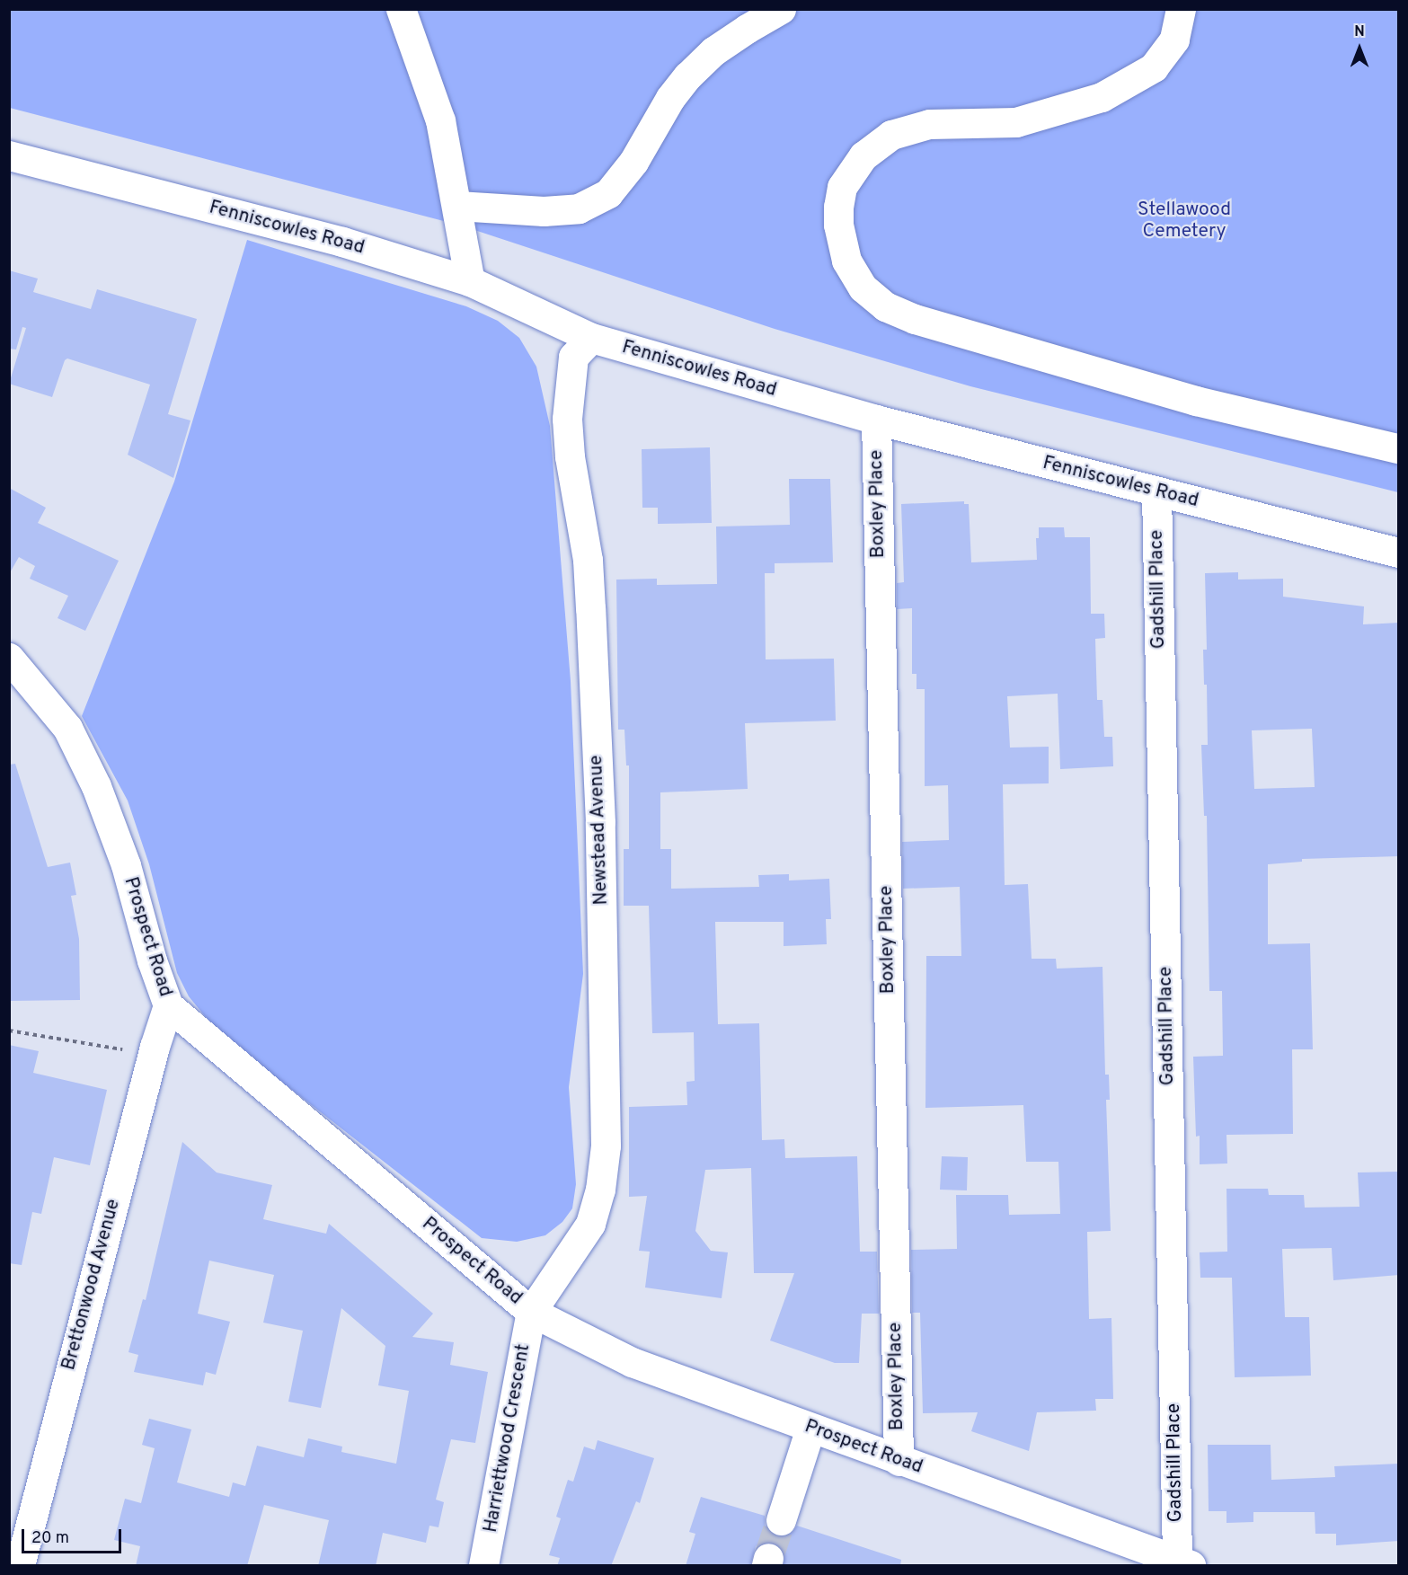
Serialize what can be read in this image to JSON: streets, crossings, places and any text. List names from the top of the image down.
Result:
{
  "streets": {
    "street": [
      "Fenniscowles Road",
      "Boxley Place",
      "Gadshill Place",
      "Newstead Avenue",
      "Prospect Road",
      "Brettonwood Avenue",
      "Harriettwood Crescent"
    ]
  },
  "crossings": [
    ["Fenniscowles Road", "Boxley Place"],
    ["Fenniscowles Road", "Gadshill Place"],
    ["Fenniscowles Road", "Newstead Avenue"],
    ["Boxley Place", "Prospect Road"],
    ["Gadshill Place", "Prospect Road"],
    ["Newstead Avenue", "Prospect Road"],
    ["Newstead Avenue", "Harriettwood Crescent"],
    ["Prospect Road", "Brettonwood Avenue"],
    ["Prospect Road", "Harriettwood Crescent"]
  ],
  "parks": ["Stellawood Cemetery"],
  "scale_bar": "20 m",
  "north": "top"
}
